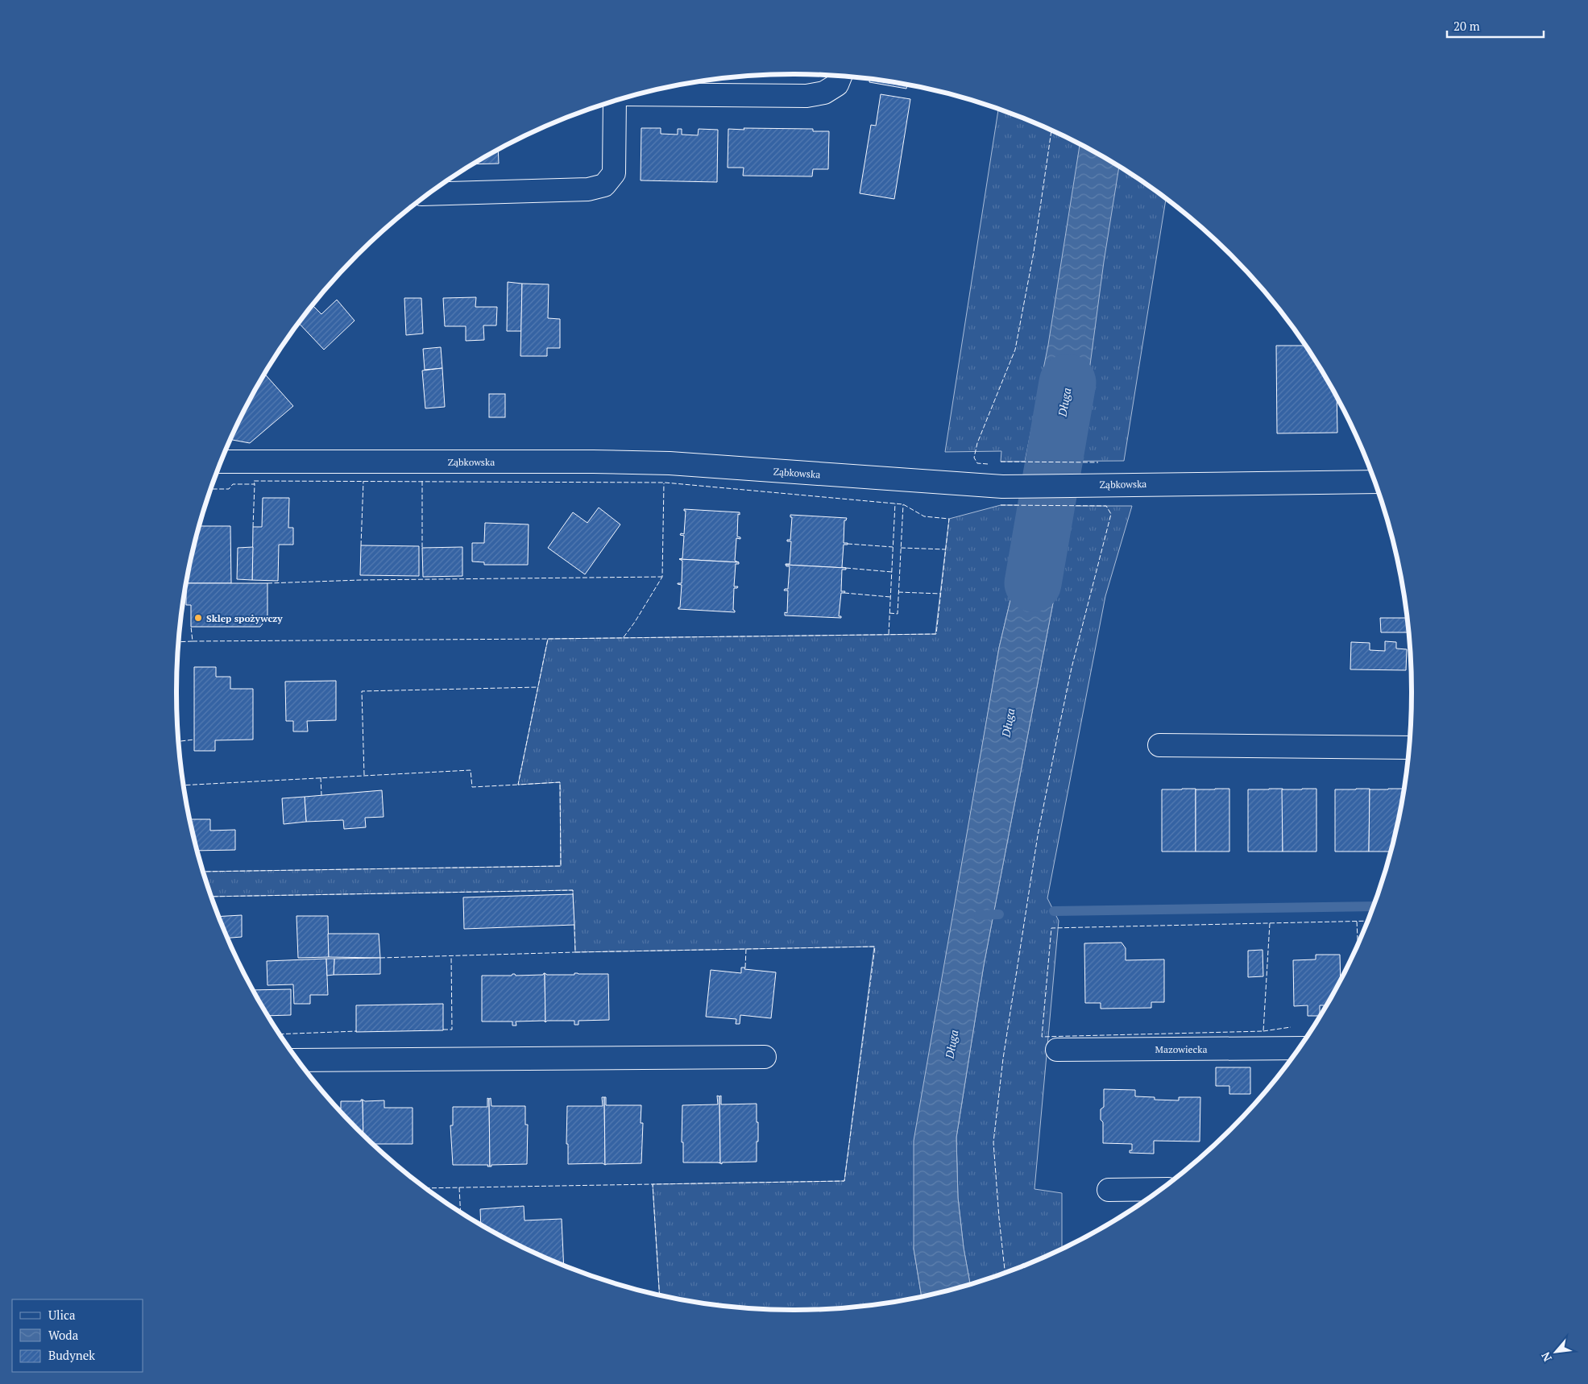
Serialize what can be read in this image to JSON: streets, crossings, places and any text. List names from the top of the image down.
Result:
{
  "streets": {
    "street": ["Ząbkowska", "Mazowiecka"]
  },
  "water": ["Długa"],
  "places": ["Sklep spożywczy"],
  "legend": ["Ulica", "Woda", "Budynek"],
  "scale_bar": "20 m",
  "north": "bottom left"
}
